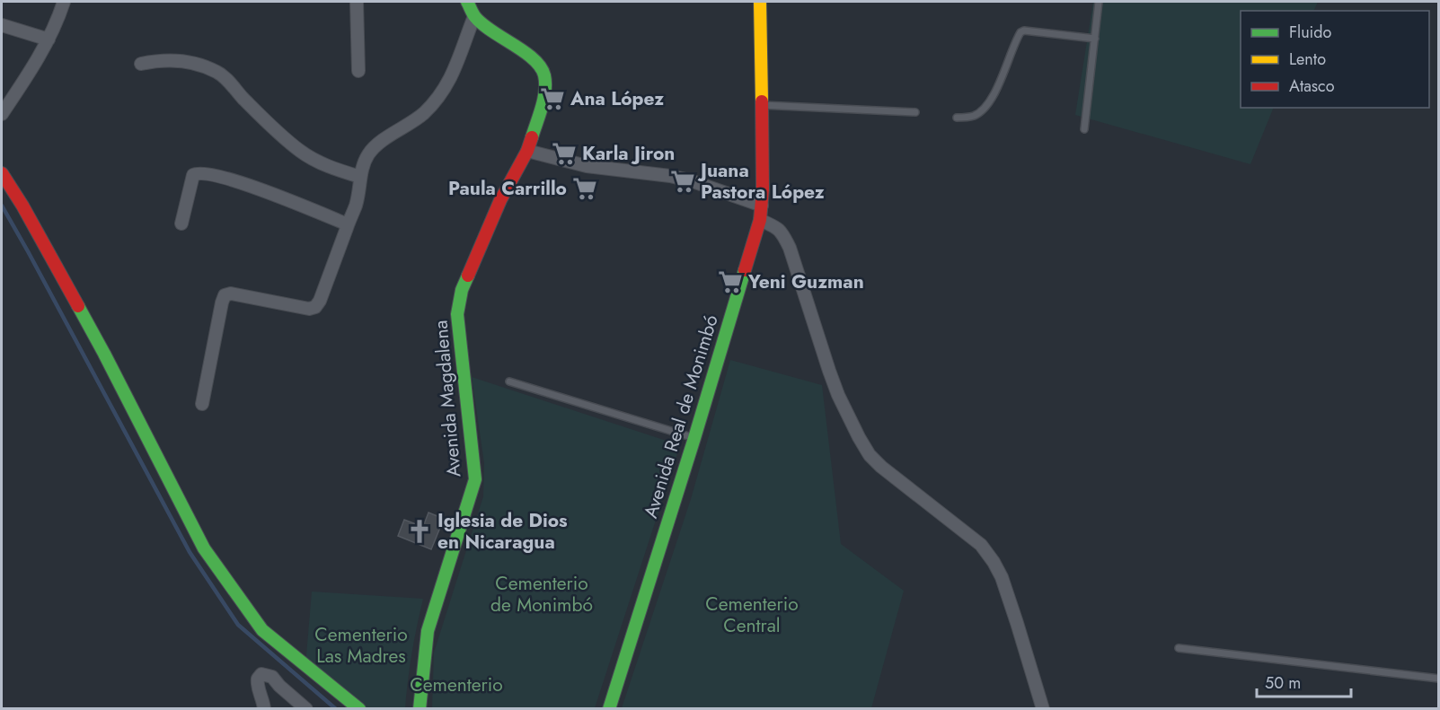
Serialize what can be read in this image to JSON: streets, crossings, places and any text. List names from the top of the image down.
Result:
{
  "streets": {
    "street": ["Avenida Magdalena", "Avenida Real de Monimbó"]
  },
  "parks": [
    "Cementerio de Monimbó",
    "Cementerio Central",
    "Cementerio Las Madres",
    "Cementerio"
  ],
  "places": {
    "supermarket": [
      "Ana López",
      "Karla Jiron",
      "Juana Pastora López",
      "Paula Carrillo",
      "Yeni Guzman"
    ],
    "church": ["Iglesia de Dios en Nicaragua"]
  },
  "legend": ["Fluido", "Lento", "Atasco"],
  "scale_bar": "50 m"
}
